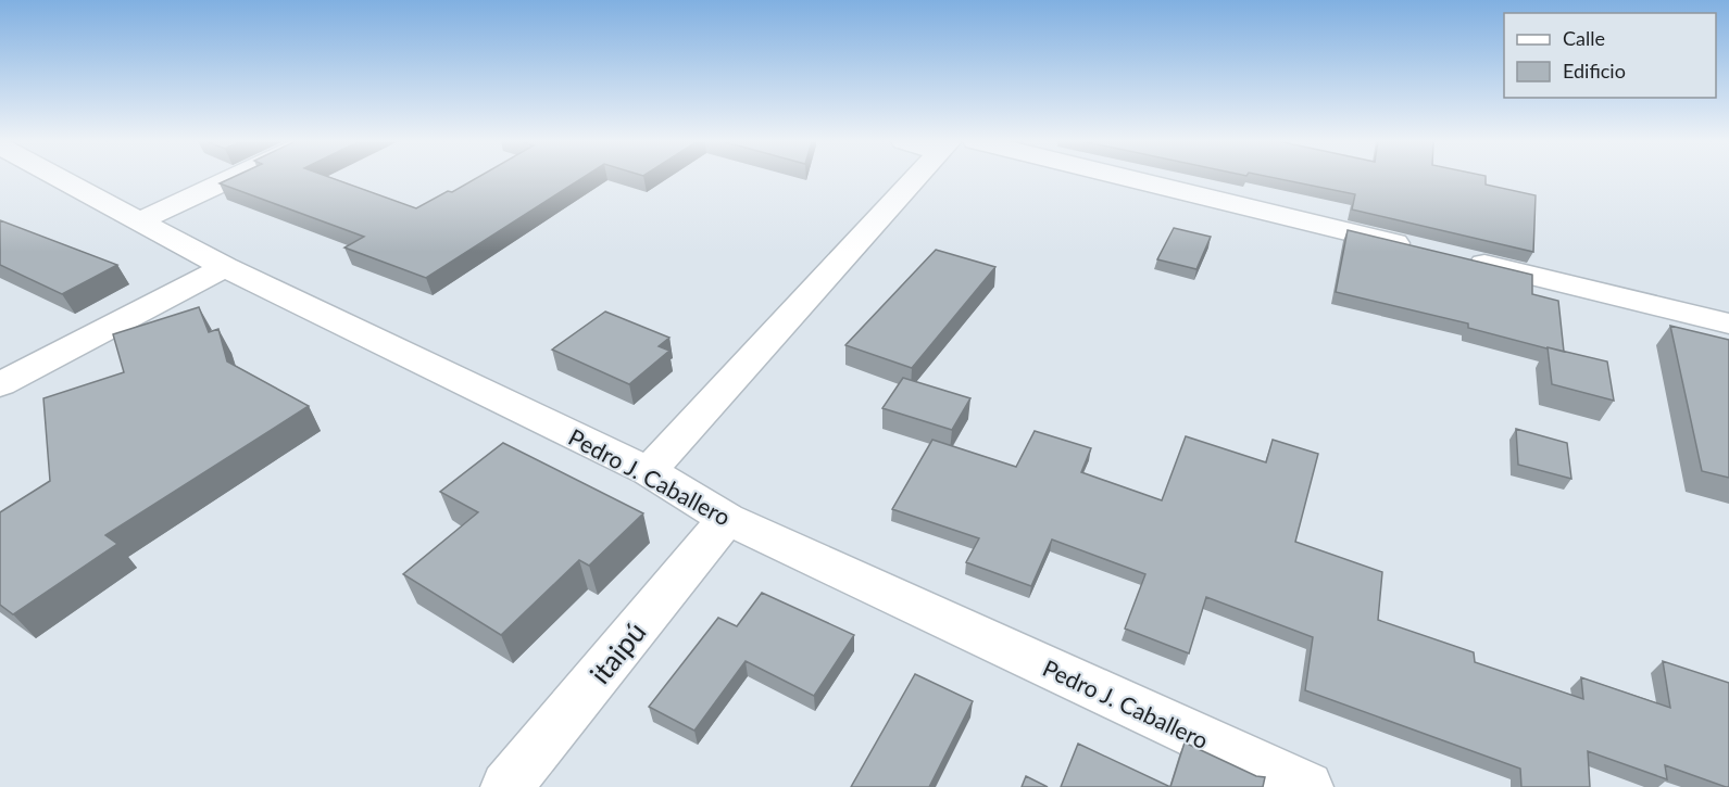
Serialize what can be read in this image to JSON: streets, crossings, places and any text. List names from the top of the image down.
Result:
{
  "streets": {
    "street": ["Pedro J. Caballero", "itaipú"]
  },
  "crossings": [
    ["Pedro J. Caballero", "itaipú"]
  ],
  "legend": ["Calle", "Edificio"]
}
